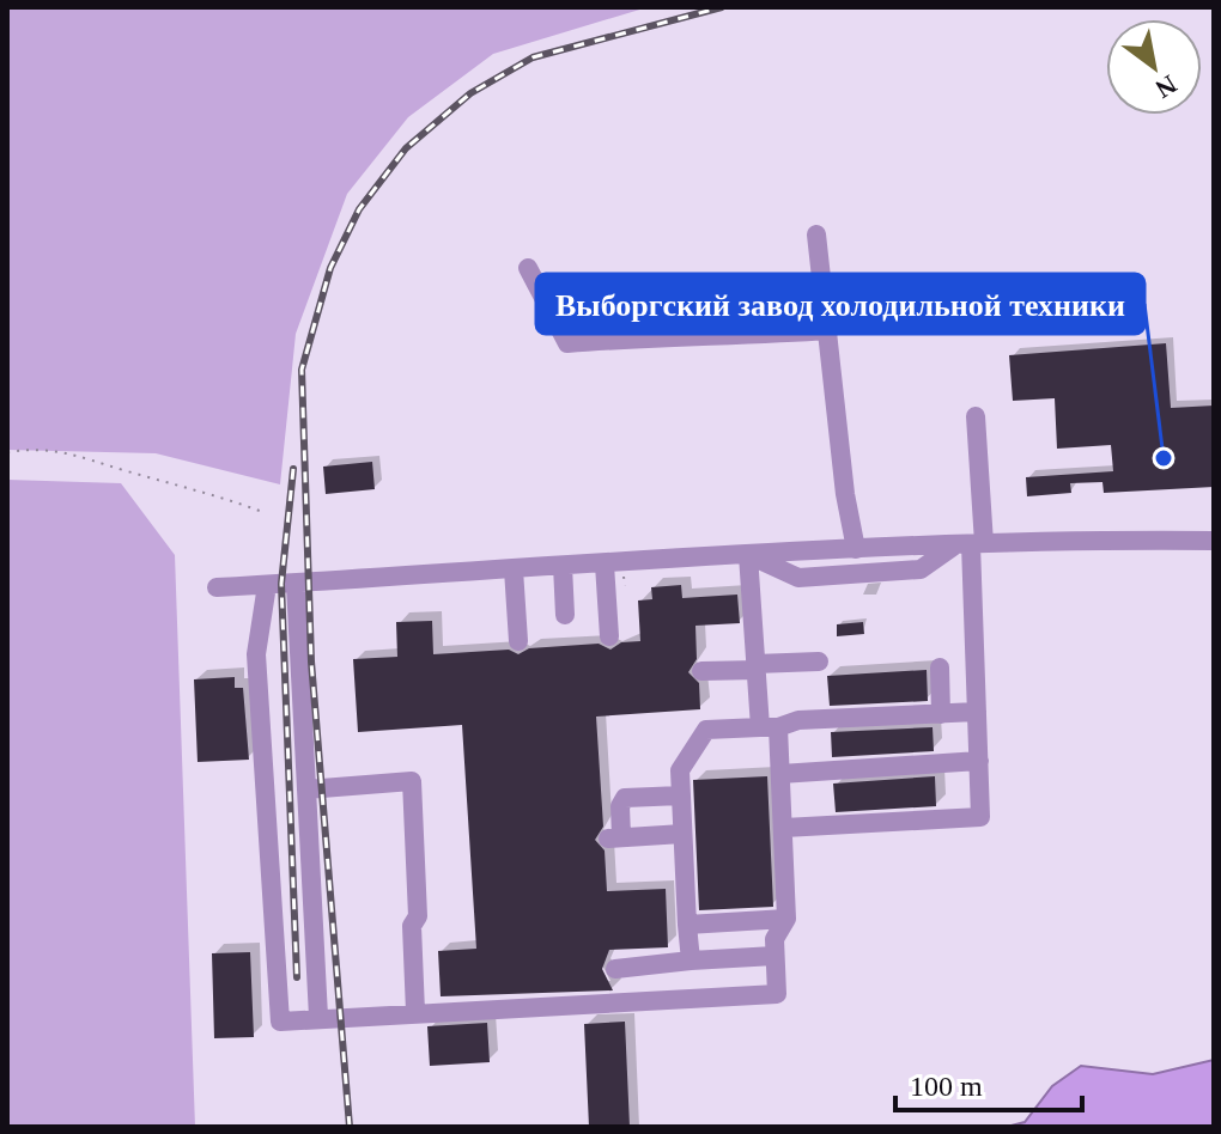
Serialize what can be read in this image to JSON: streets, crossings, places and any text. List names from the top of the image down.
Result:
{
  "places": ["Выборгский завод холодильной техники"],
  "scale_bar": "100 m",
  "north": "bottom right"
}
